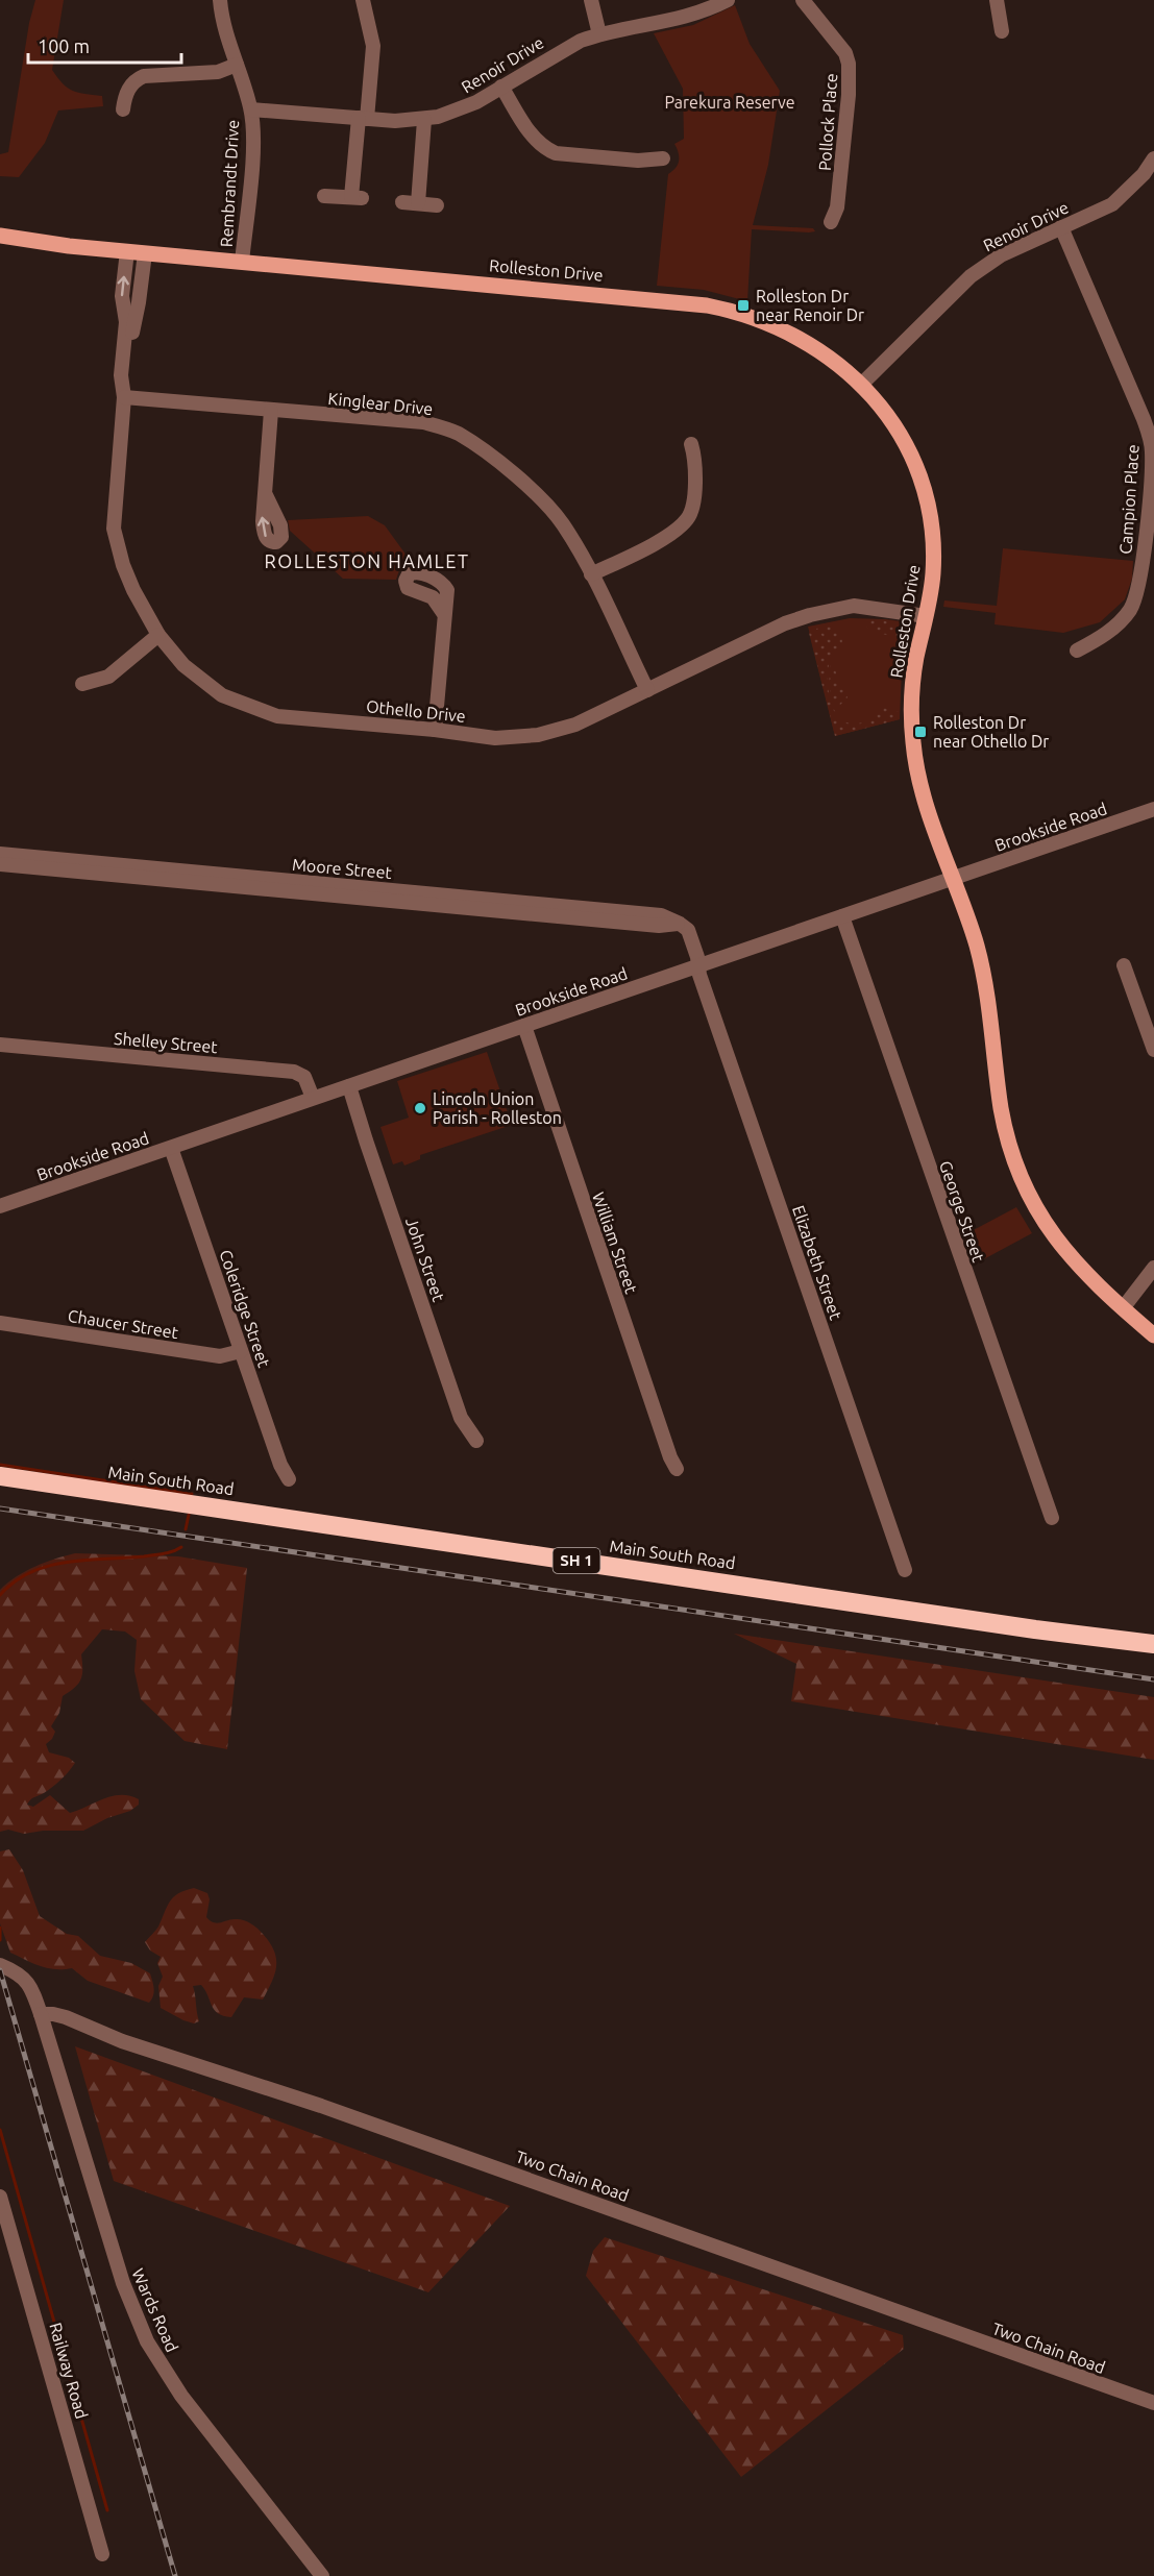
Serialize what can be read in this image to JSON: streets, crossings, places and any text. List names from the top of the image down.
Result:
{
  "streets": {
    "highway": ["Main South Road", "SH 1"],
    "main road": ["Rolleston Drive"],
    "street": [
      "Renoir Drive",
      "Pollock Place",
      "Rembrandt Drive",
      "Kinglear Drive",
      "Campion Place",
      "Othello Drive",
      "Brookside Road",
      "Moore Street",
      "Shelley Street",
      "George Street",
      "William Street",
      "John Street",
      "Elizabeth Street",
      "Coleridge Street",
      "Chaucer Street",
      "Two Chain Road",
      "Wards Road",
      "Railway Road"
    ]
  },
  "crossings": [
    ["Renoir Drive", "Rembrandt Drive"],
    ["Renoir Drive", "Rolleston Drive"],
    ["Renoir Drive", "Campion Place"],
    ["Rembrandt Drive", "Rolleston Drive"],
    ["Rolleston Drive", "Othello Drive"],
    ["Rolleston Drive", "Brookside Road"],
    ["Kinglear Drive", "Othello Drive"],
    ["Brookside Road", "Shelley Street"],
    ["Brookside Road", "George Street"],
    ["Brookside Road", "William Street"],
    ["Brookside Road", "John Street"],
    ["Brookside Road", "Elizabeth Street"],
    ["Brookside Road", "Coleridge Street"],
    ["Coleridge Street", "Chaucer Street"],
    ["Two Chain Road", "Wards Road"]
  ],
  "districts": ["ROLLESTON HAMLET"],
  "parks": ["Parekura Reserve"],
  "places": {
    "transit": ["Rolleston Dr near Renoir Dr", "Rolleston Dr near Othello Dr"],
    "other": ["Lincoln Union Parish - Rolleston"]
  },
  "scale_bar": "100 m"
}
